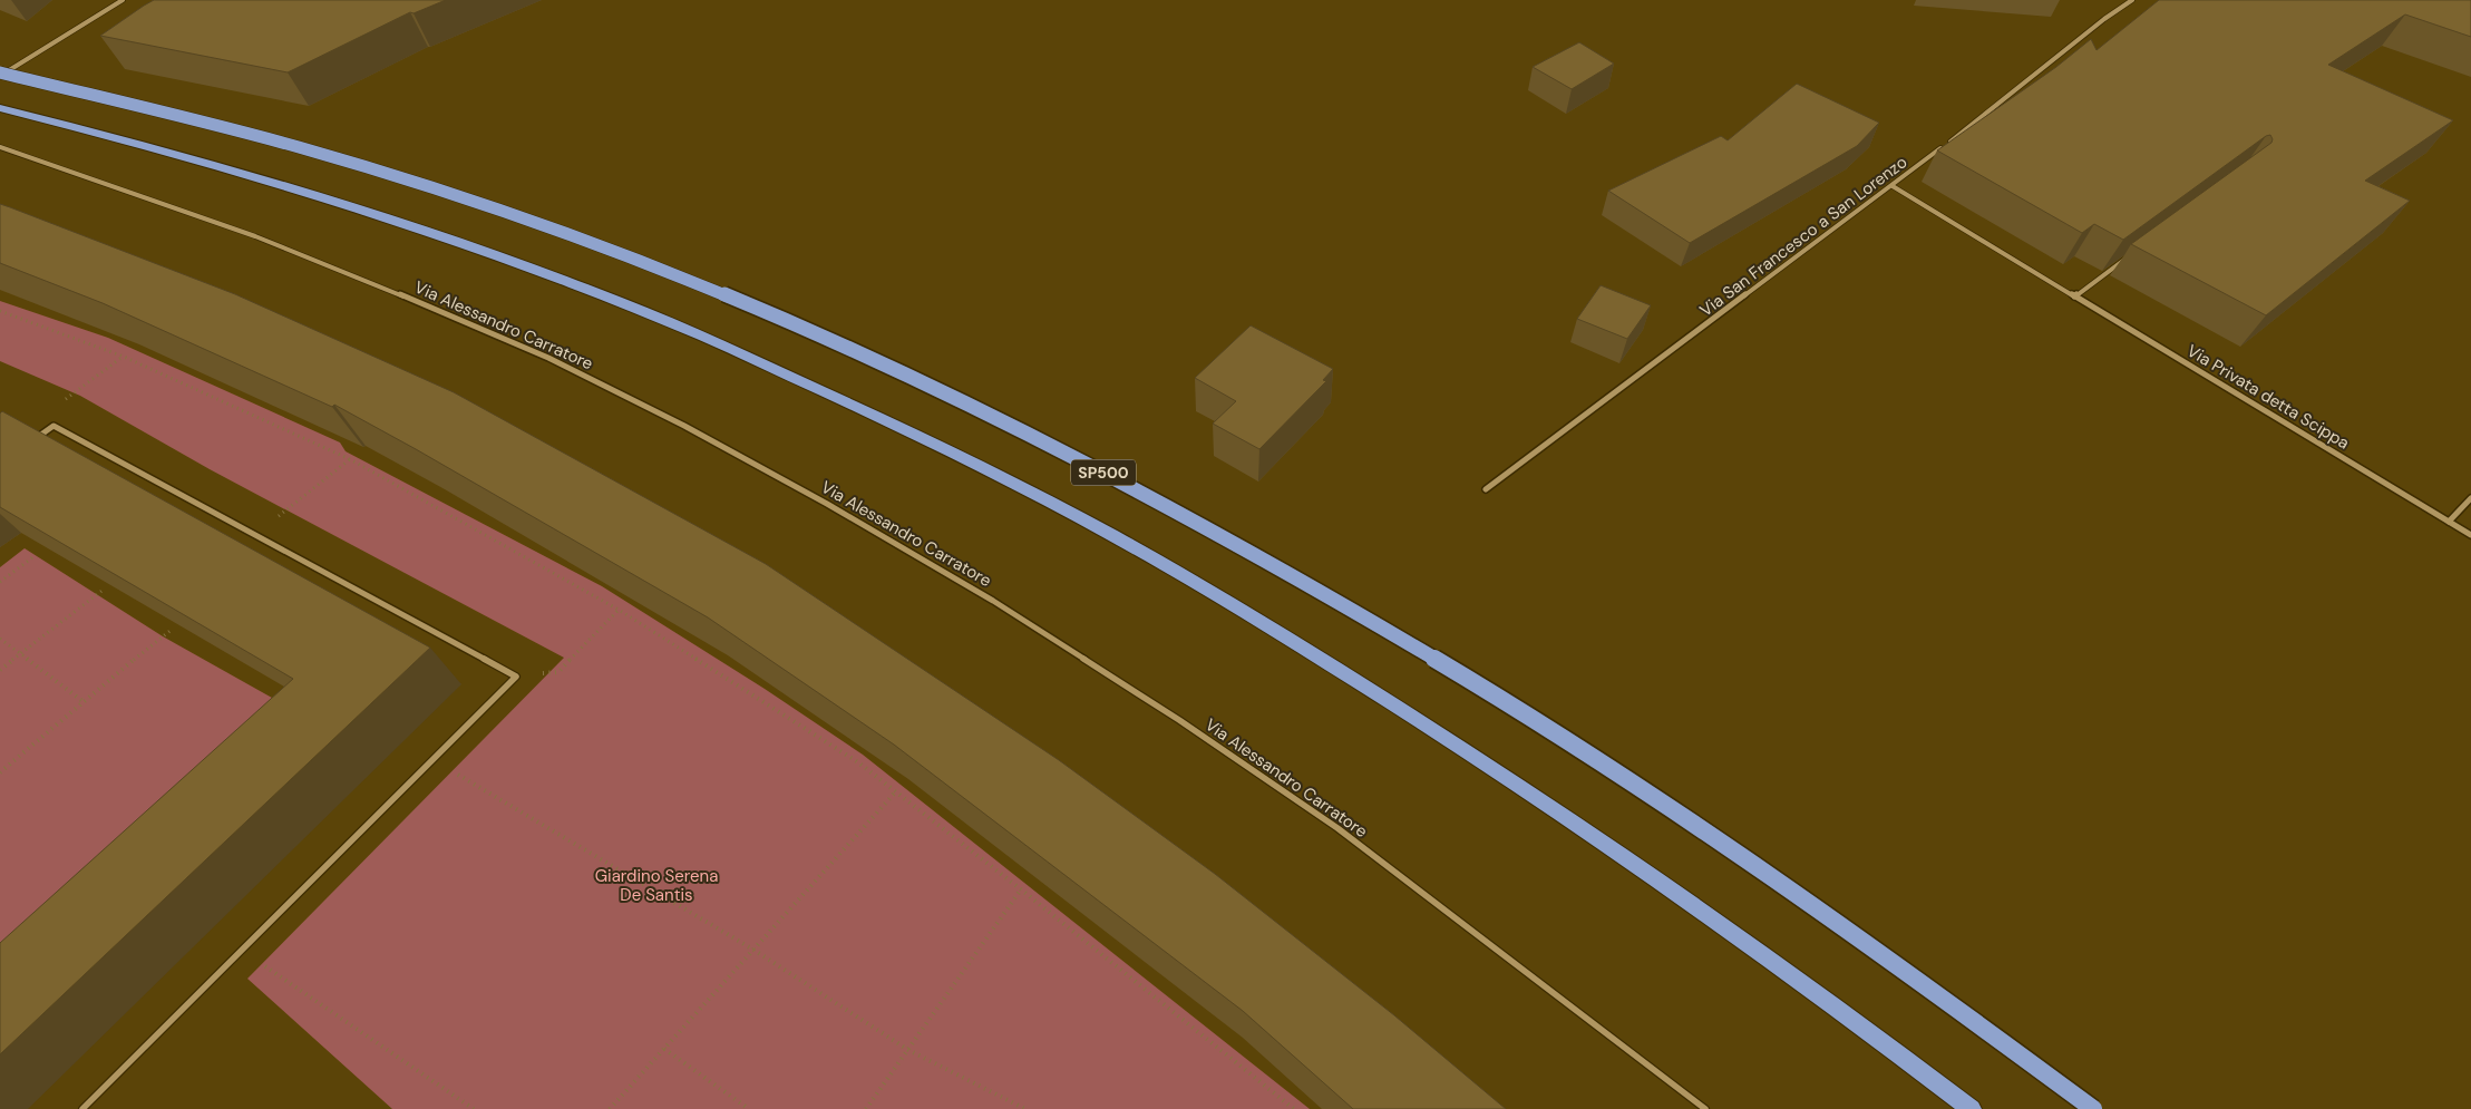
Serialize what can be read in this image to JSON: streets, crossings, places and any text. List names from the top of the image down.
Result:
{
  "streets": {
    "highway": ["SP500"],
    "street": ["Via San Francesco a San Lorenzo", "Via Alessandro Carratore", "Via Privata detta Scippa"]
  },
  "crossings": [
    ["Via San Francesco a San Lorenzo", "Via Privata detta Scippa"]
  ],
  "parks": ["Giardino Serena De Santis"]
}
